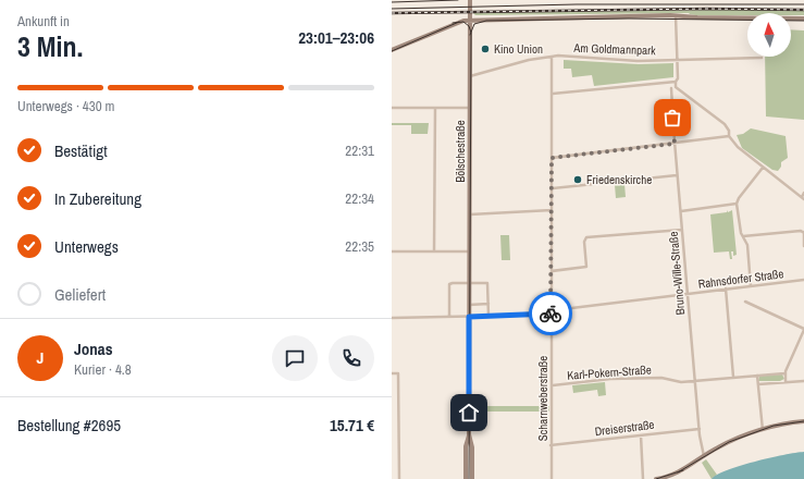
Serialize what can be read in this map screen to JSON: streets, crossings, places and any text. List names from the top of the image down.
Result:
{
  "streets": {
    "main road": ["Bölschestraße"],
    "street": [
      "Am Goldmannpark",
      "Bruno-Wille-Straße",
      "Rahnsdorfer Straße",
      "Karl-Pokern-Straße",
      "Scharnweberstraße",
      "Dreiserstraße"
    ]
  },
  "crossings": [
    ["Am Goldmannpark", "Bölschestraße"],
    ["Am Goldmannpark", "Scharnweberstraße"],
    ["Bölschestraße", "Rahnsdorfer Straße"],
    ["Bruno-Wille-Straße", "Rahnsdorfer Straße"],
    ["Bruno-Wille-Straße", "Karl-Pokern-Straße"],
    ["Bruno-Wille-Straße", "Dreiserstraße"],
    ["Rahnsdorfer Straße", "Scharnweberstraße"],
    ["Karl-Pokern-Straße", "Scharnweberstraße"],
    ["Scharnweberstraße", "Dreiserstraße"]
  ],
  "places": ["Kino Union", "Friedenskirche"],
  "north": "top",
  "page": {
    "heading": ["3 Min.", "Ankunft in", "23:01–23:06"],
    "panel": [
      "Jonas",
      "Kurier · 4.8",
      "Bestellung #2695",
      "15.71 €"
    ],
    "bar": "Unterwegs · 430 m",
    "list": [
      ["Bestätigt", "22:31"],
      ["In Zubereitung", "22:34"],
      ["Unterwegs", "22:35"],
      "Geliefert"
    ],
    "round": "J"
  }
}
